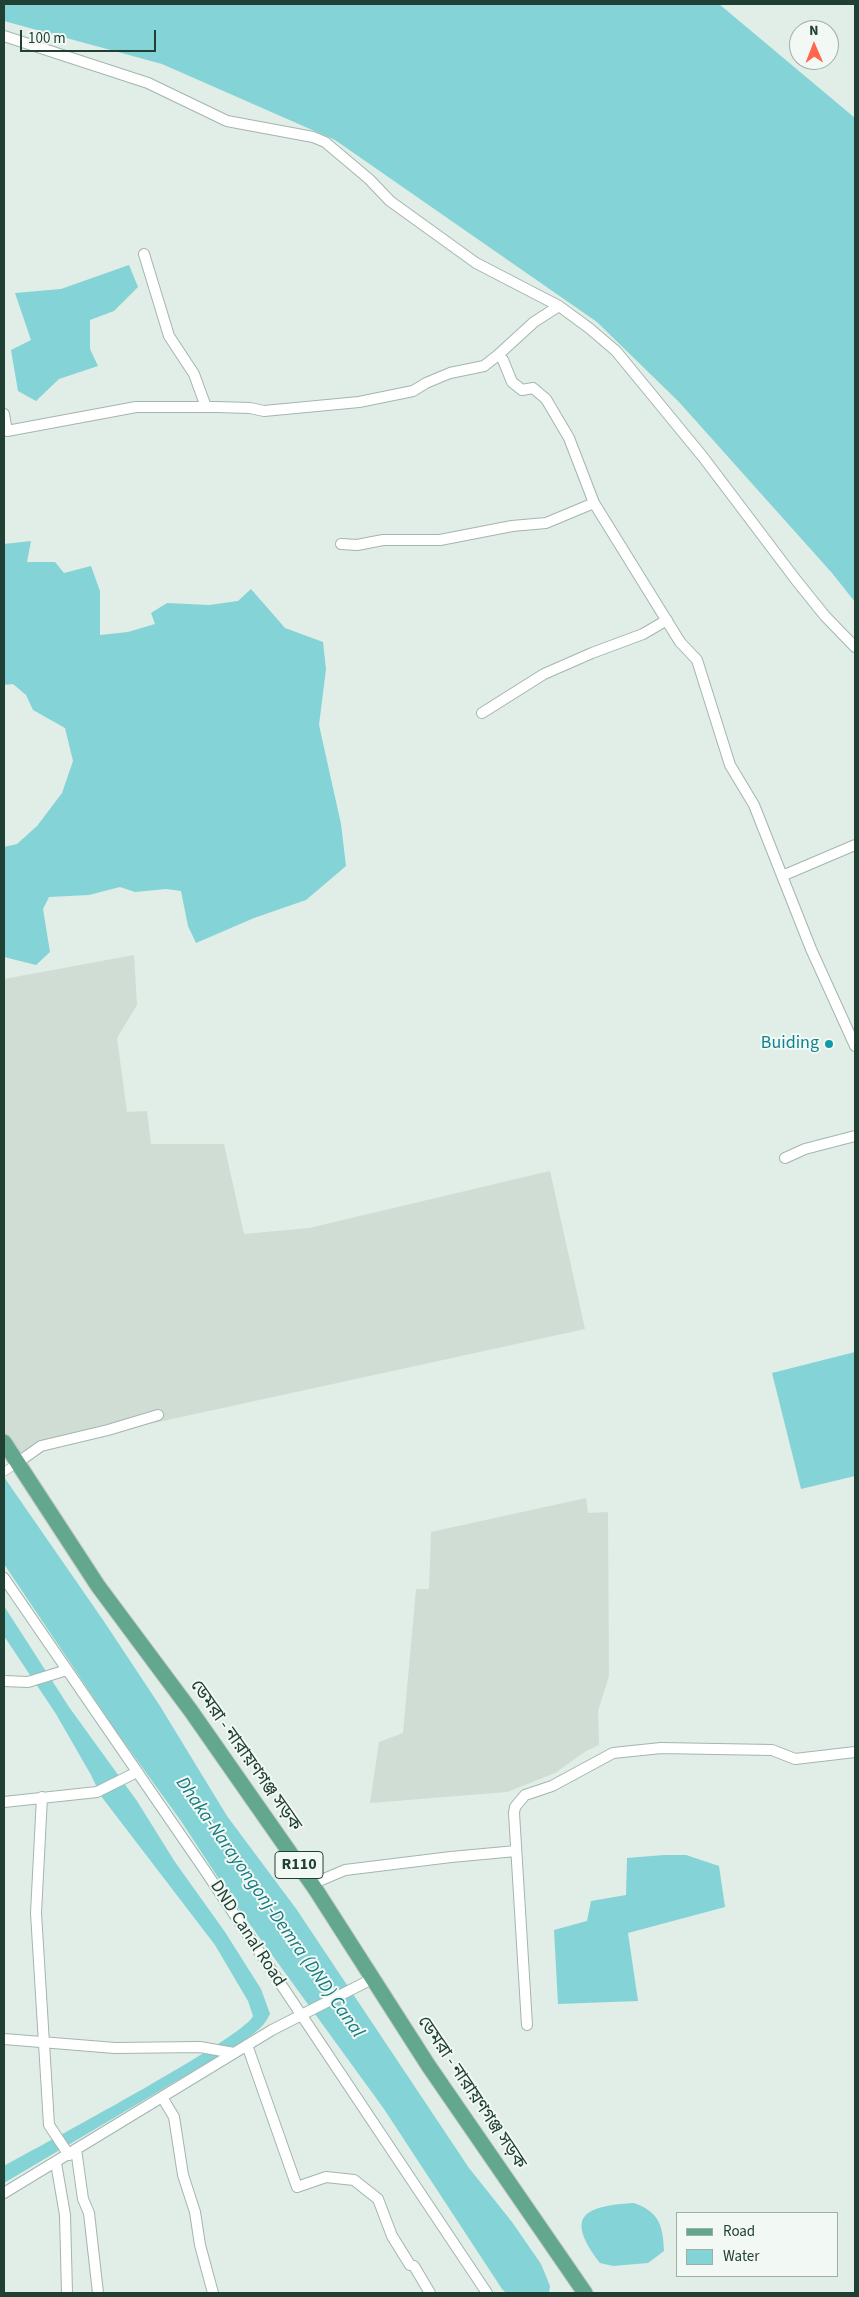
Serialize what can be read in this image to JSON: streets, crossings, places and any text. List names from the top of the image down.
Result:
{
  "streets": {
    "main road": ["ডেমরা - নারায়ণগঞ্জ সড়ক", "R110"],
    "street": ["DND Canal Road"]
  },
  "water": ["Dhaka-Narayongonj-Demra (DND) Canal"],
  "places": ["Buiding"],
  "legend": ["Road", "Water"],
  "scale_bar": "100 m",
  "north": "top"
}
